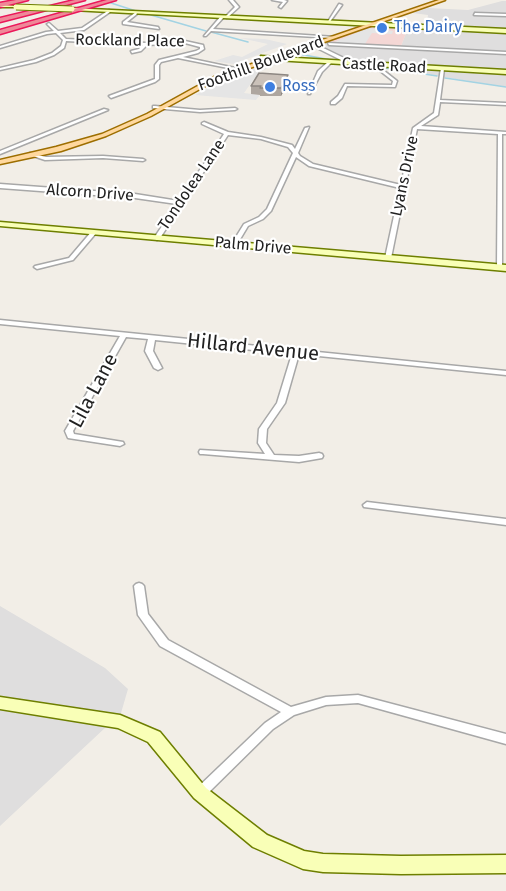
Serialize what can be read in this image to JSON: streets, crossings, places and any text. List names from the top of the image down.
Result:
{
  "streets": {
    "main road": ["Foothill Boulevard"],
    "street": [
      "Rockland Place",
      "Castle Road",
      "Lyans Drive",
      "Tondolea Lane",
      "Alcorn Drive",
      "Palm Drive",
      "Hillard Avenue",
      "Lila Lane"
    ]
  },
  "crossings": [
    ["Foothill Boulevard", "Castle Road"],
    ["Castle Road", "Lyans Drive"],
    ["Lyans Drive", "Palm Drive"],
    ["Tondolea Lane", "Alcorn Drive"],
    ["Tondolea Lane", "Palm Drive"],
    ["Hillard Avenue", "Lila Lane"]
  ],
  "places": ["The Dairy", "Ross"]
}
